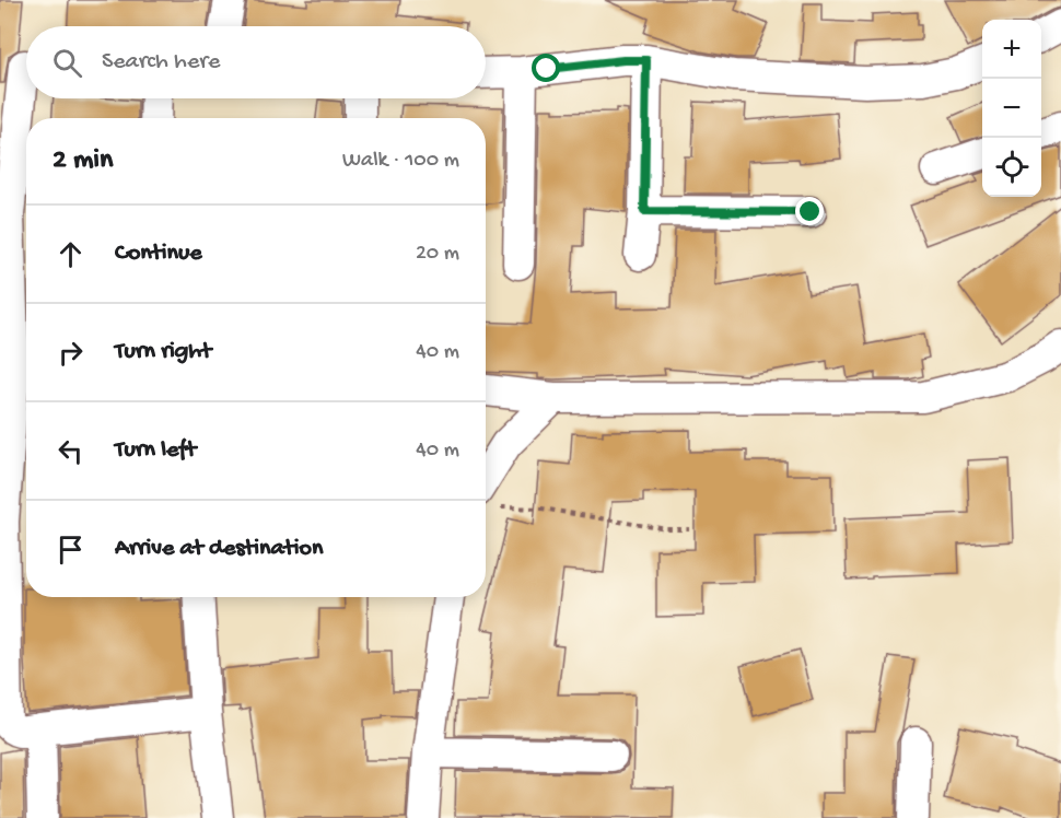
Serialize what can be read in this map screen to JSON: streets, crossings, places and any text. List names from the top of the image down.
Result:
{
  "page": {
    "map_buttons": ["+", "−"],
    "search": "Search here",
    "heading": ["2 min", "Walk · 100 m"],
    "list": [
      ["Continue", "20 m"],
      ["Turn right", "40 m"],
      ["Turn left", "40 m"],
      "Arrive at destination"
    ]
  }
}
